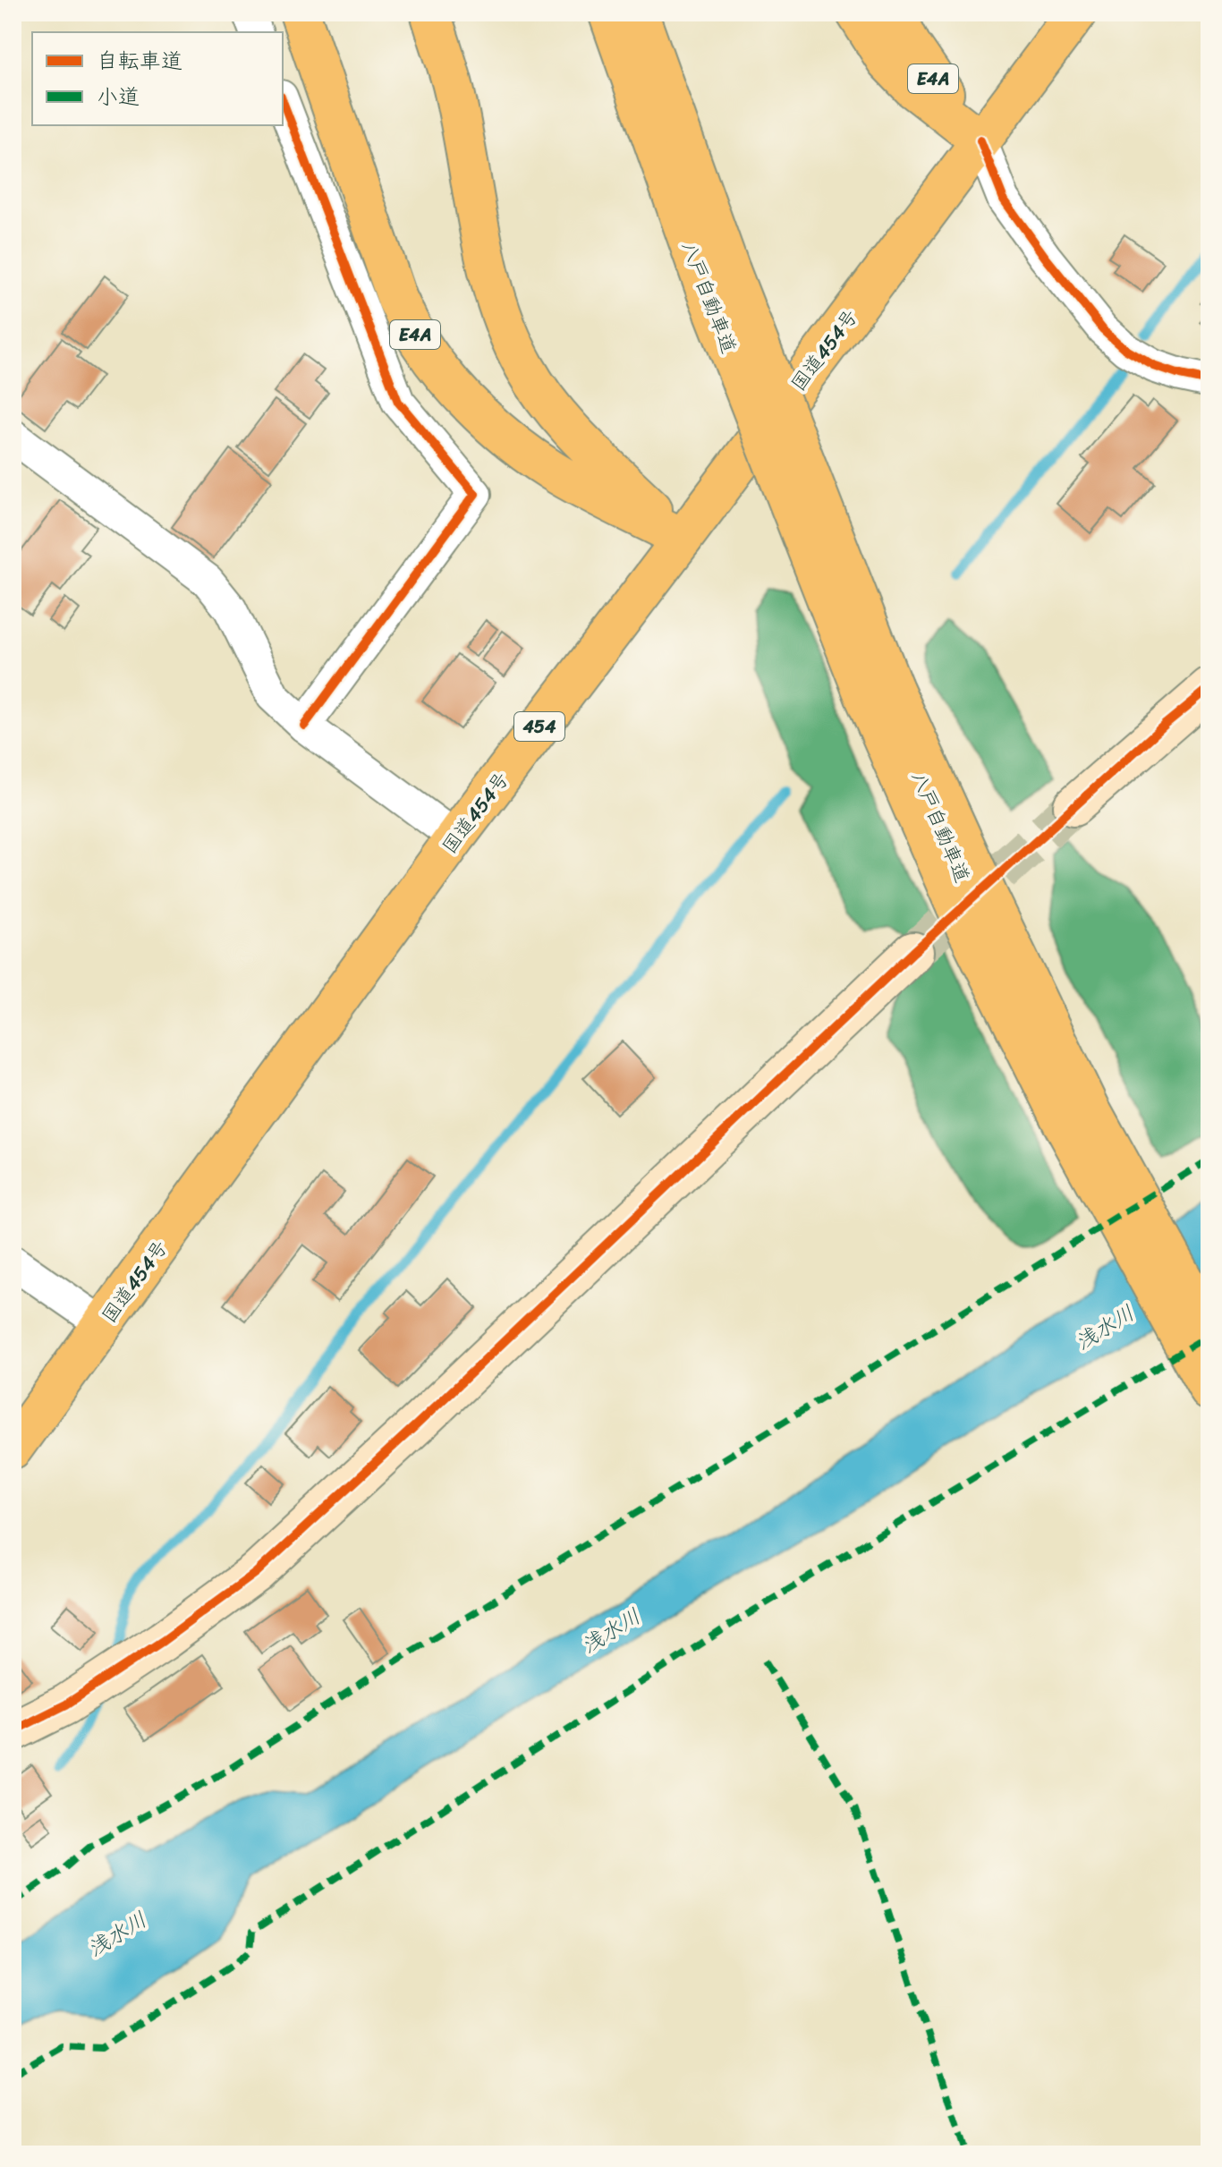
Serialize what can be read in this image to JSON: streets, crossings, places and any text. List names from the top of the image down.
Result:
{
  "streets": {
    "highway": [
      "E4A",
      "八戸自動車道",
      "国道454号",
      "454"
    ]
  },
  "crossings": [
    ["E4A", "国道454号"]
  ],
  "water": ["浅水川"],
  "legend": ["自転車道", "小道"]
}
